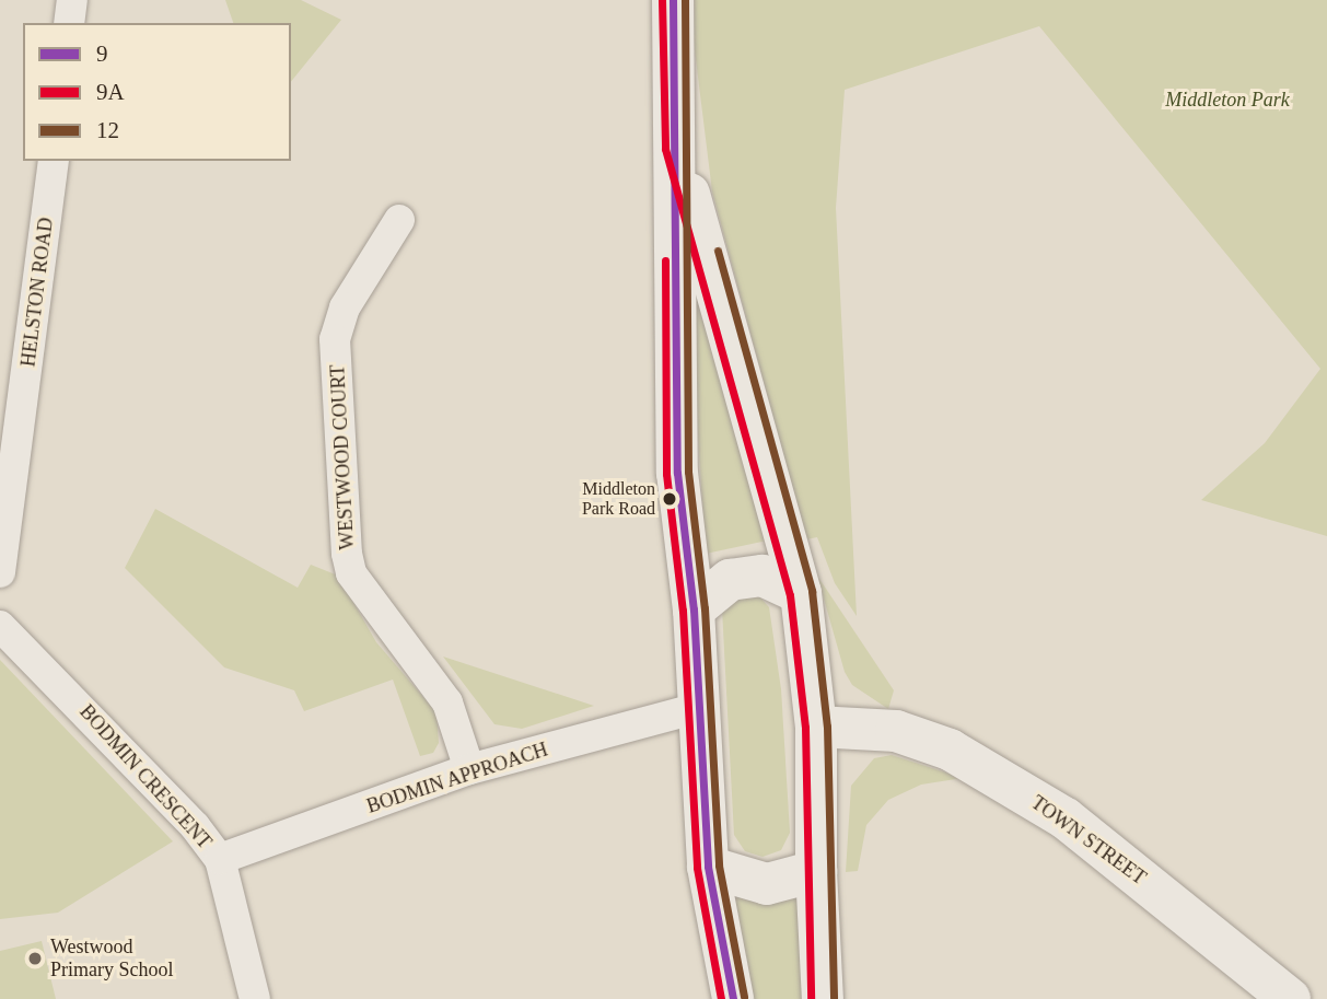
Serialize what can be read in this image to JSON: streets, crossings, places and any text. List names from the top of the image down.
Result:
{
  "streets": {
    "street": [
      "HELSTON ROAD",
      "WESTWOOD COURT",
      "BODMIN CRESCENT",
      "BODMIN APPROACH",
      "TOWN STREET"
    ]
  },
  "crossings": [
    ["WESTWOOD COURT", "BODMIN APPROACH"],
    ["BODMIN CRESCENT", "BODMIN APPROACH"]
  ],
  "parks": ["Middleton Park"],
  "places": ["Middleton Park Road", "Westwood Primary School"],
  "lines": ["transit line 9", "transit line 9A", "transit line 12"],
  "legend": ["9", "9A", "12"]
}
